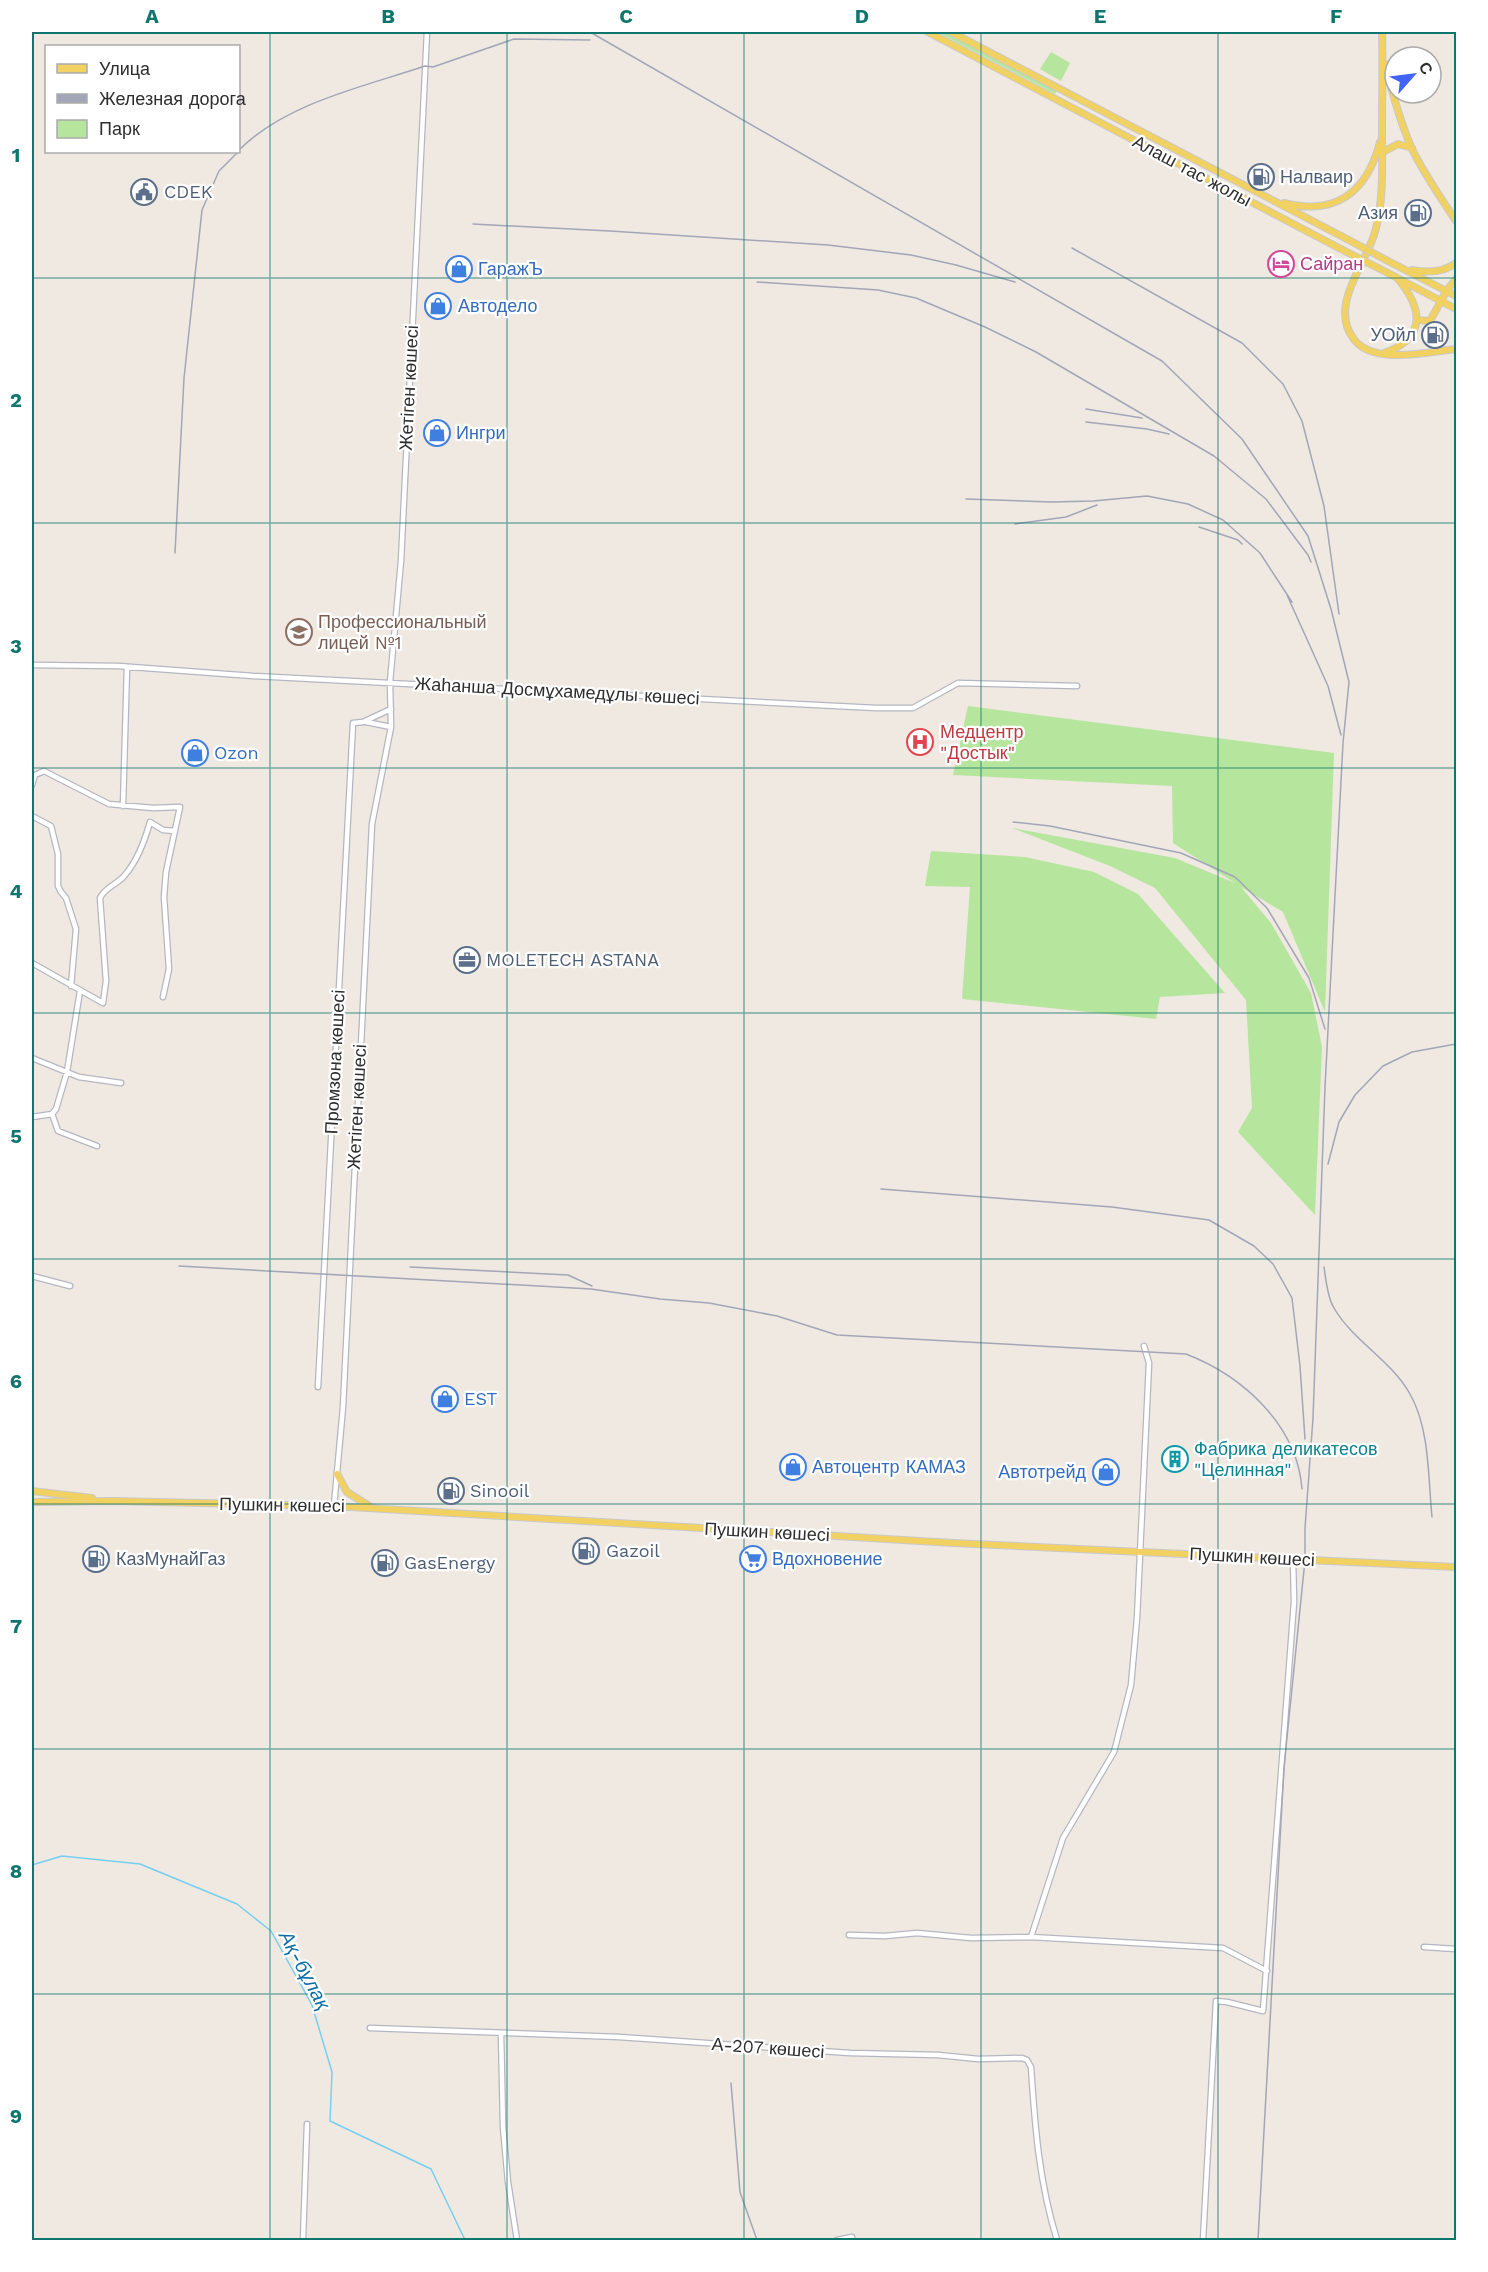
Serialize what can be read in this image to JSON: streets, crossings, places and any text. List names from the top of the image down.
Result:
{
  "streets": {
    "main road": ["Алаш тас жолы", "Пушкин көшесі"],
    "street": [
      "Жетіген көшесі",
      "Жаһанша Досмұхамедұлы көшесі",
      "Промзона көшесі",
      "А-207 көшесі"
    ]
  },
  "crossings": [
    ["Жетіген көшесі", "Жаһанша Досмұхамедұлы көшесі"],
    ["Жетіген көшесі", "Пушкин көшесі"]
  ],
  "water": ["Ақ-бұлақ"],
  "places": {
    "fuel station": [
      "Налваир",
      "Азия",
      "УОйл",
      "Sinooil",
      "Gazoil",
      "КазМунайГаз",
      "GasEnergy"
    ],
    "public building": ["CDEK"],
    "hotel": ["Сайран"],
    "shop": [
      "ГаражЪ",
      "Автодело",
      "Ингри",
      "Ozon",
      "EST",
      "Автоцентр КАМАЗ",
      "Автотрейд"
    ],
    "school or university": ["Профессиональный лицей №1"],
    "hospital": ["Медцентр \"Достык\""],
    "office": ["MOLETECH ASTANA"],
    "building": ["Фабрика деликатесов \"Целинная\""],
    "supermarket": ["Вдохновение"]
  },
  "legend": ["Улица", "Железная дорога", "Парк"],
  "north": "top right",
  "grid": {
    "columns": [
      "A",
      "B",
      "C",
      "D",
      "E",
      "F"
    ],
    "rows": [
      "1",
      "2",
      "3",
      "4",
      "5",
      "6",
      "7",
      "8",
      "9"
    ]
  }
}
